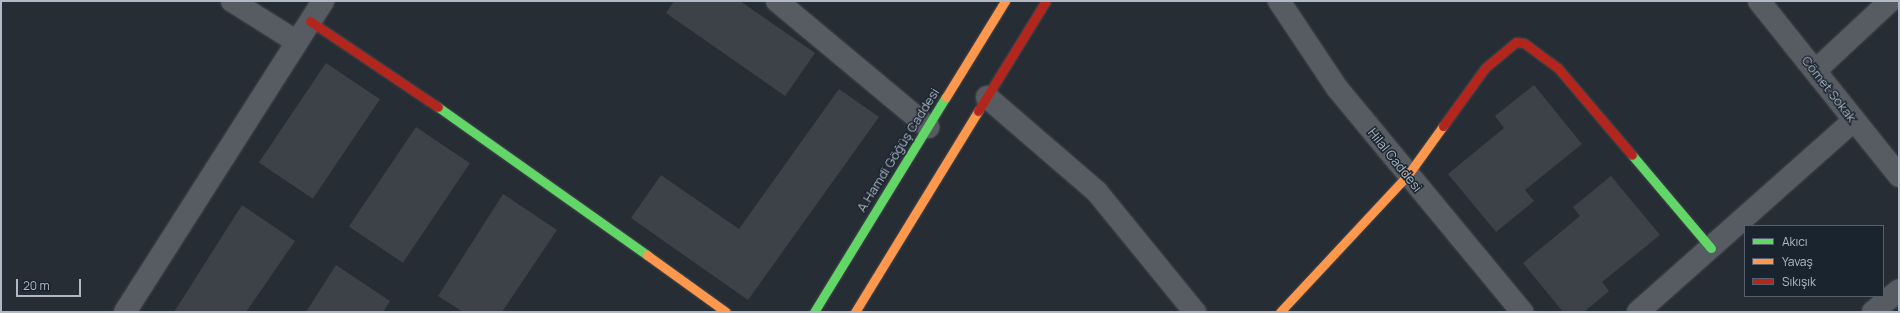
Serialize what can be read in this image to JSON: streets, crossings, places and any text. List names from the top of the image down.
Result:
{
  "streets": {
    "street": ["Cömet Sokak", "A.Hamdi Göğüş Caddesi", "Hilal Caddesi"]
  },
  "legend": ["Akıcı", "Yavaş", "Sıkışık"],
  "scale_bar": "20 m"
}
